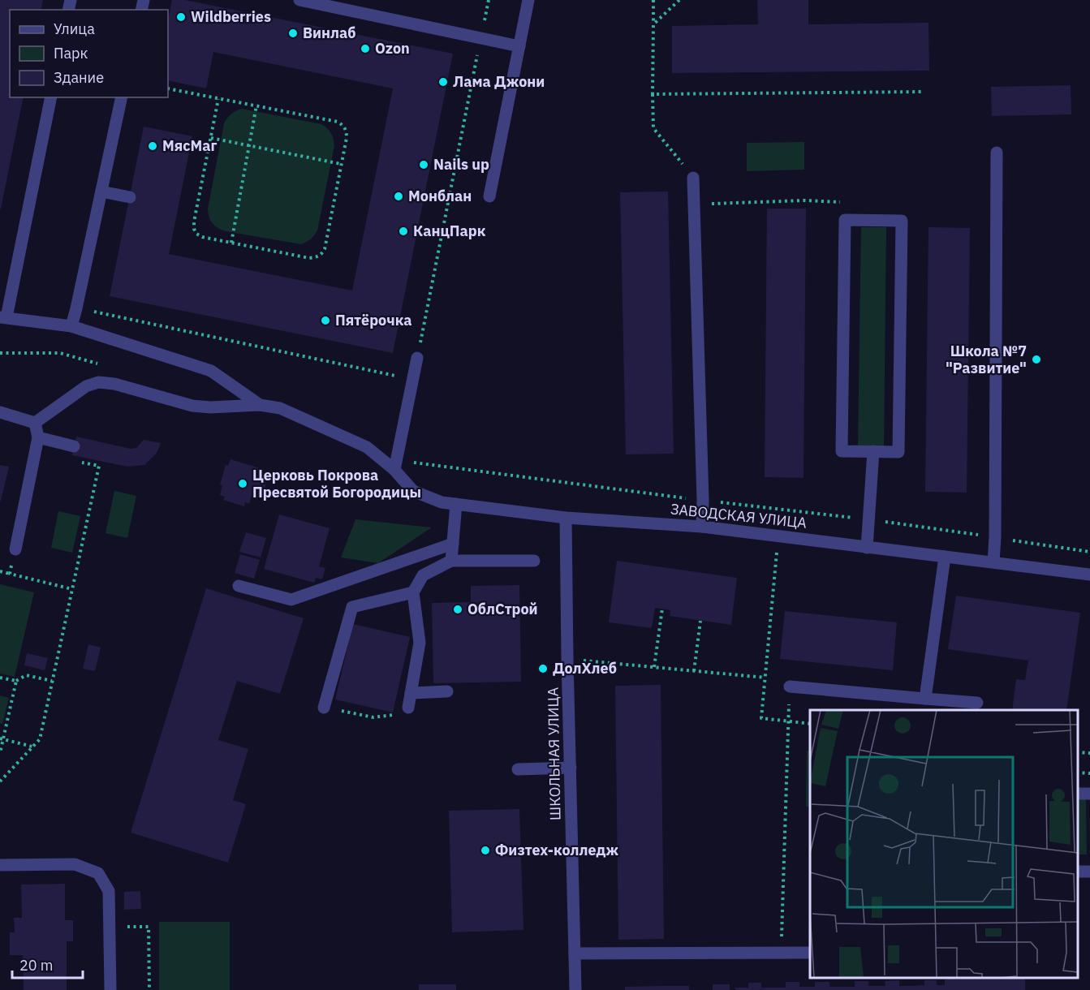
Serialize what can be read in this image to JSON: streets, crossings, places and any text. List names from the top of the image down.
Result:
{
  "streets": {
    "street": ["ЗАВОДСКАЯ УЛИЦА", "ШКОЛЬНАЯ УЛИЦА"]
  },
  "crossings": [
    ["ЗАВОДСКАЯ УЛИЦА", "ШКОЛЬНАЯ УЛИЦА"]
  ],
  "places": [
    "Wildberries",
    "Винлаб",
    "Ozon",
    "Лама Джони",
    "МясМаг",
    "Nails up",
    "Монблан",
    "КанцПарк",
    "Пятёрочка",
    "Школа №7 \"Развитие\"",
    "Церковь Покрова Пресвятой Богородицы",
    "ОблСтрой",
    "ДолХлеб",
    "Физтех-колледж"
  ],
  "legend": ["Улица", "Парк", "Здание"],
  "scale_bar": "20 m"
}
